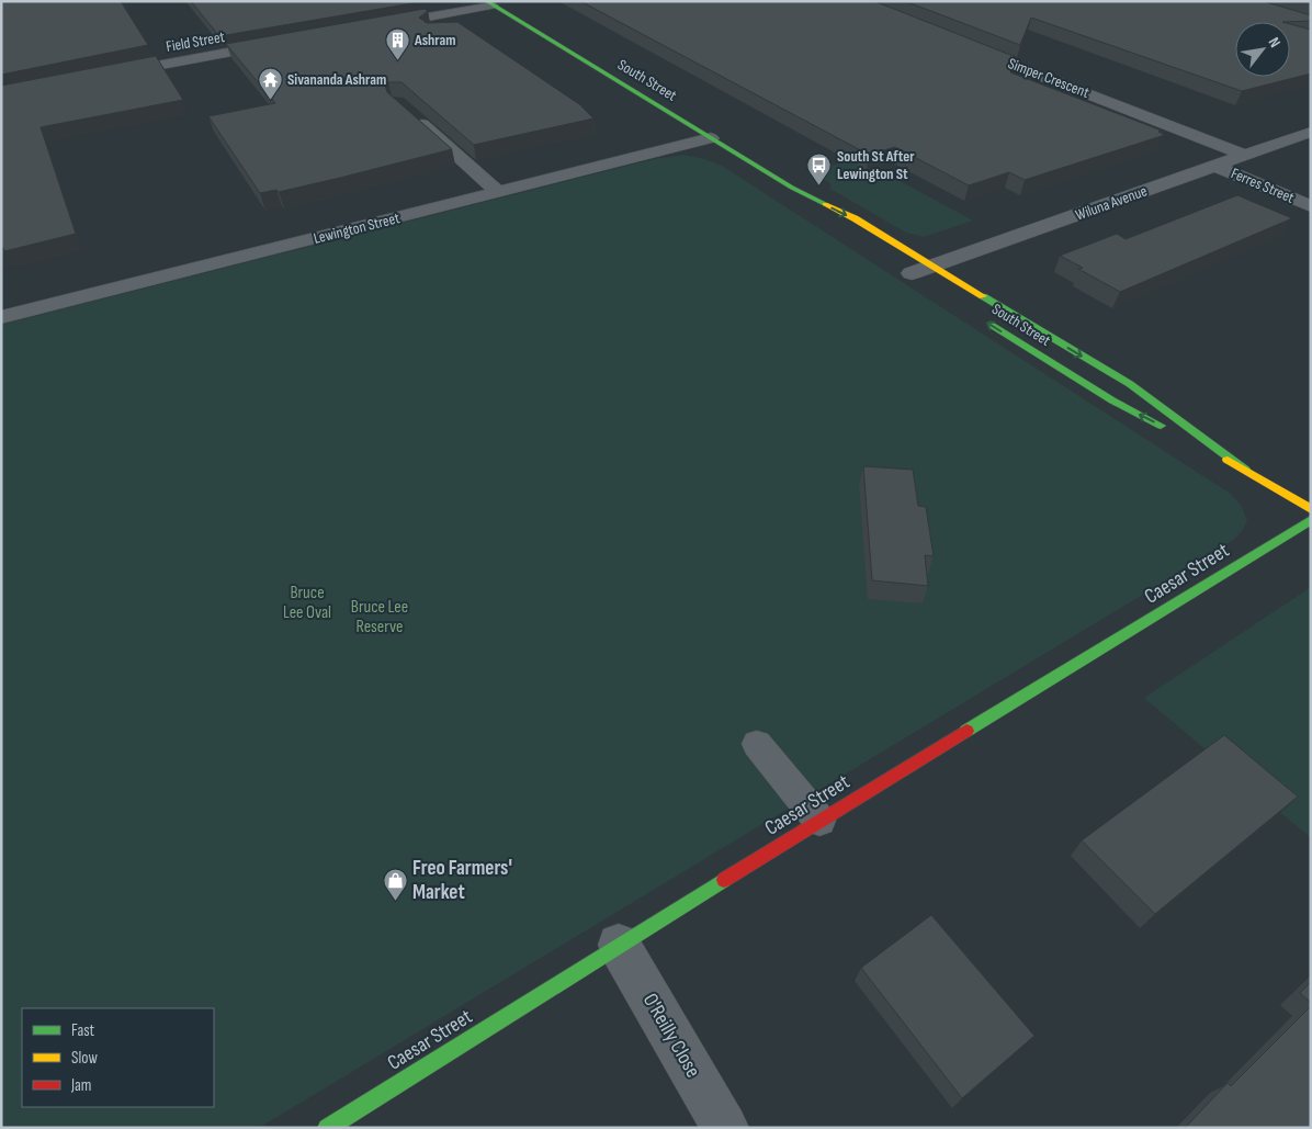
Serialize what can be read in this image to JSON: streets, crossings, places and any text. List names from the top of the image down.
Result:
{
  "streets": {
    "main road": ["South Street", "Caesar Street"],
    "street": [
      "Field Street",
      "Simper Crescent",
      "Ferres Street",
      "Wiluna Avenue",
      "Lewington Street",
      "O'Reilly Close"
    ]
  },
  "crossings": [
    ["Simper Crescent", "Wiluna Avenue"],
    ["South Street", "Wiluna Avenue"],
    ["South Street", "Lewington Street"],
    ["Ferres Street", "Wiluna Avenue"],
    ["Caesar Street", "O'Reilly Close"]
  ],
  "parks": ["Bruce Lee Oval", "Bruce Lee Reserve"],
  "places": {
    "building": ["Ashram"],
    "temple": ["Sivananda Ashram"],
    "bus stop": ["South St After Lewington St"],
    "shop": ["Freo Farmers' Market"]
  },
  "legend": ["Fast", "Slow", "Jam"],
  "north": "top right"
}
